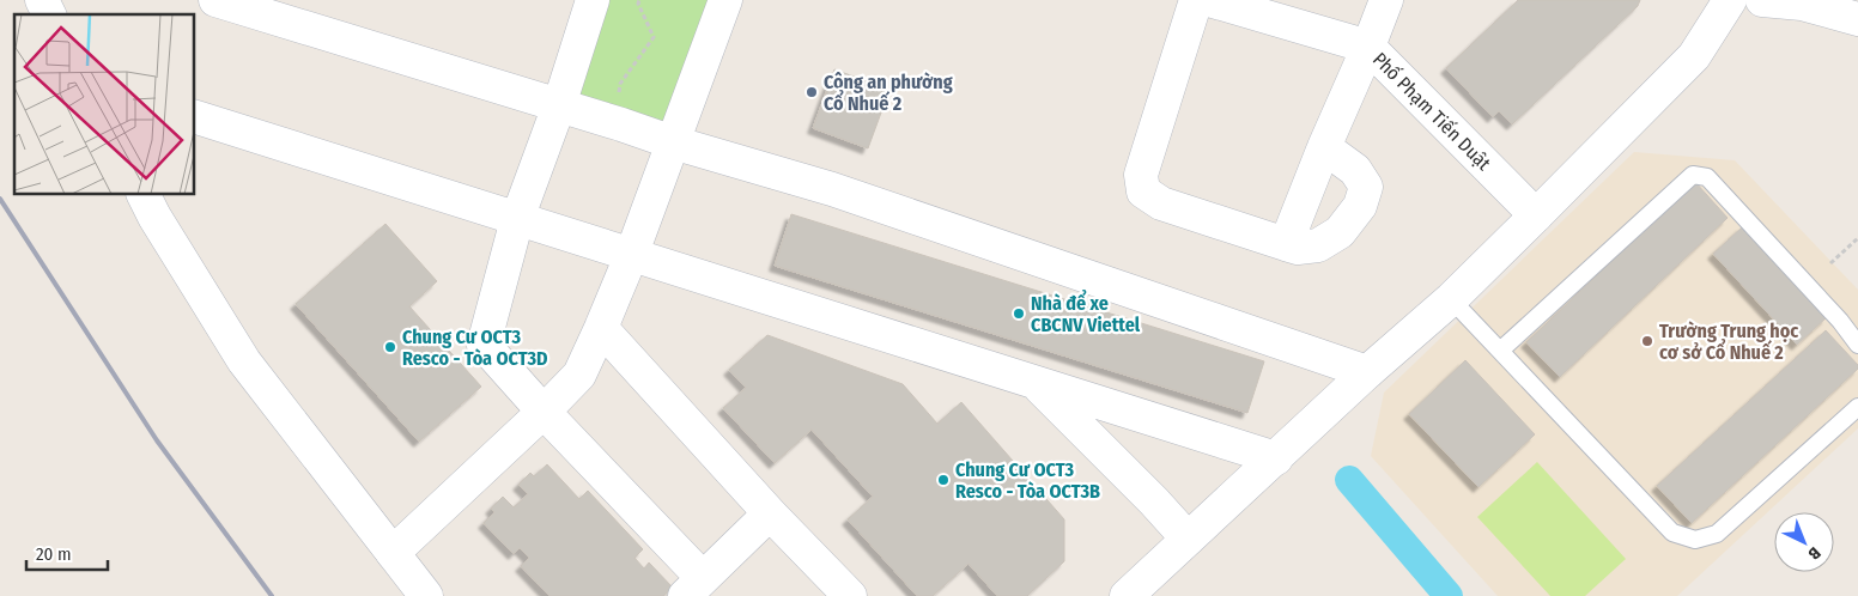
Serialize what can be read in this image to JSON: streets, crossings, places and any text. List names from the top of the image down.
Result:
{
  "streets": {
    "street": ["Phố Phạm Tiến Duật"]
  },
  "places": [
    "Công an phường Cổ Nhuế 2",
    "Nhà để xe CBCNV Viettel",
    "Trường Trung học cơ sở Cổ Nhuế 2",
    "Chung Cư OCT3 Resco - Tòa OCT3D",
    "Chung Cư OCT3 Resco - Tòa OCT3B"
  ],
  "scale_bar": "20 m",
  "north": "bottom right"
}
